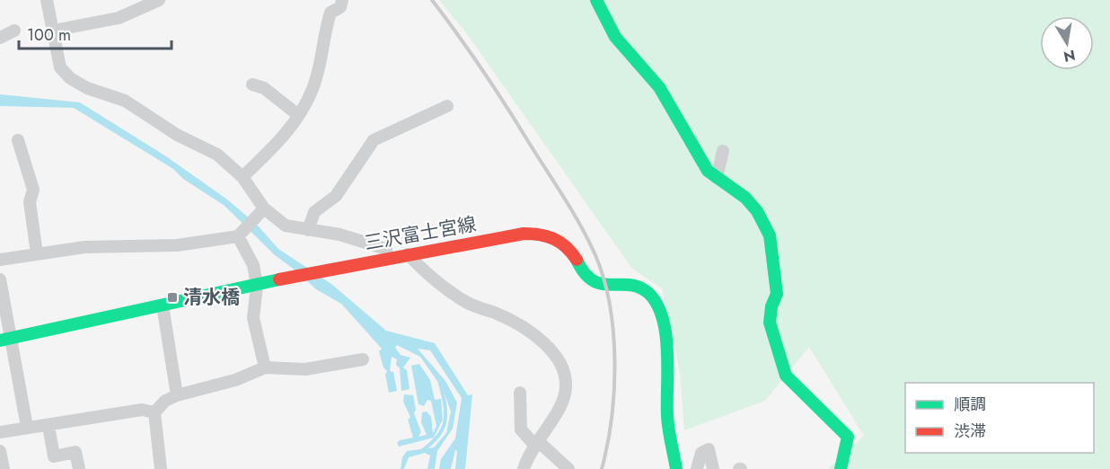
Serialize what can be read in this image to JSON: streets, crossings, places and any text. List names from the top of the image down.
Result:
{
  "streets": {
    "main road": ["三沢富士宮線"]
  },
  "places": {
    "transit": ["清水橋"]
  },
  "legend": ["順調", "渋滞"],
  "scale_bar": "100 m",
  "north": "bottom"
}
